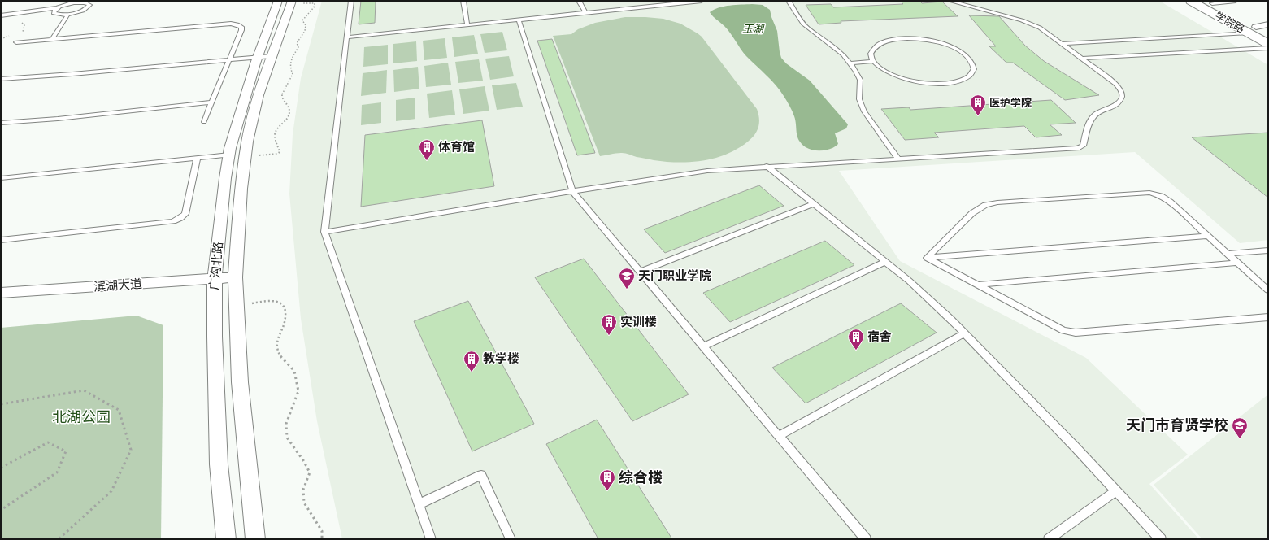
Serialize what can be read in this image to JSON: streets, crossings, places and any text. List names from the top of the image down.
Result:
{
  "streets": {
    "main road": ["学院路"],
    "street": ["广沟北路", "滨湖大道"]
  },
  "crossings": [
    ["广沟北路", "滨湖大道"]
  ],
  "water": ["玉湖"],
  "parks": ["北湖公园"],
  "places": {
    "building": [
      "医护学院",
      "体育馆",
      "实训楼",
      "宿舍",
      "教学楼",
      "综合楼"
    ],
    "school or university": ["天门职业学院", "天门市育贤学校"]
  }
}
